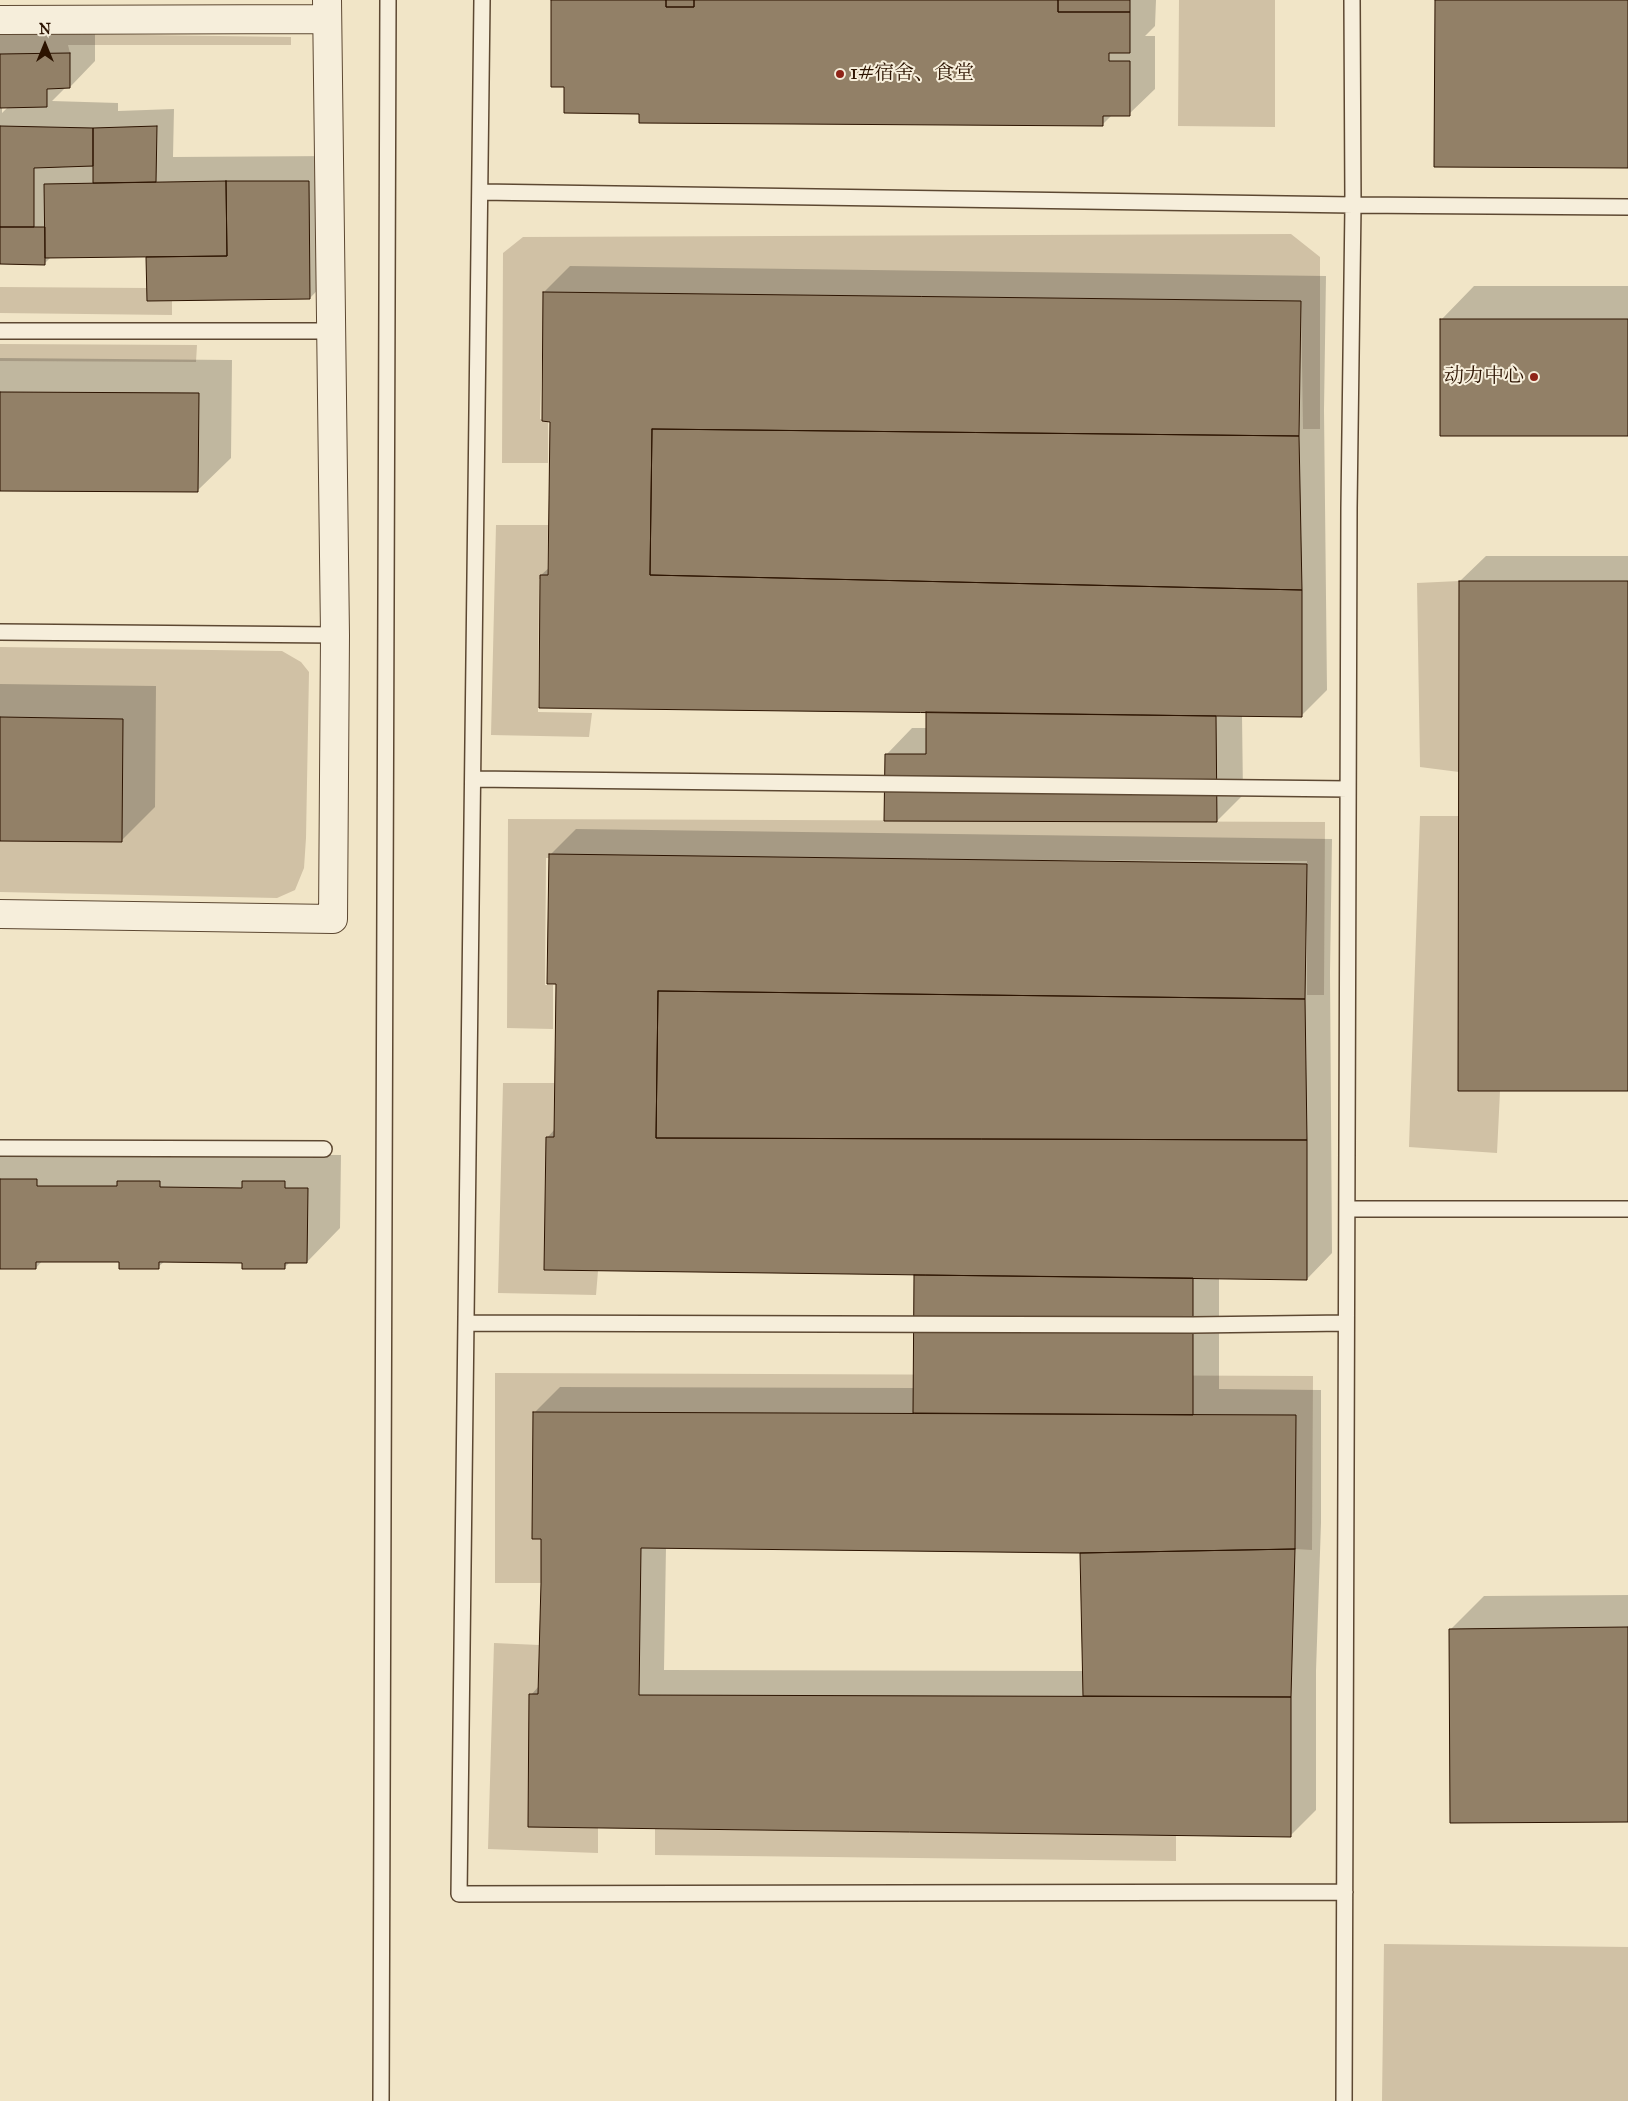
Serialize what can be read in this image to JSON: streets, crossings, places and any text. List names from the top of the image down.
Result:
{
  "places": ["1#宿舍、食堂", "动力中心"],
  "north": "top"
}
